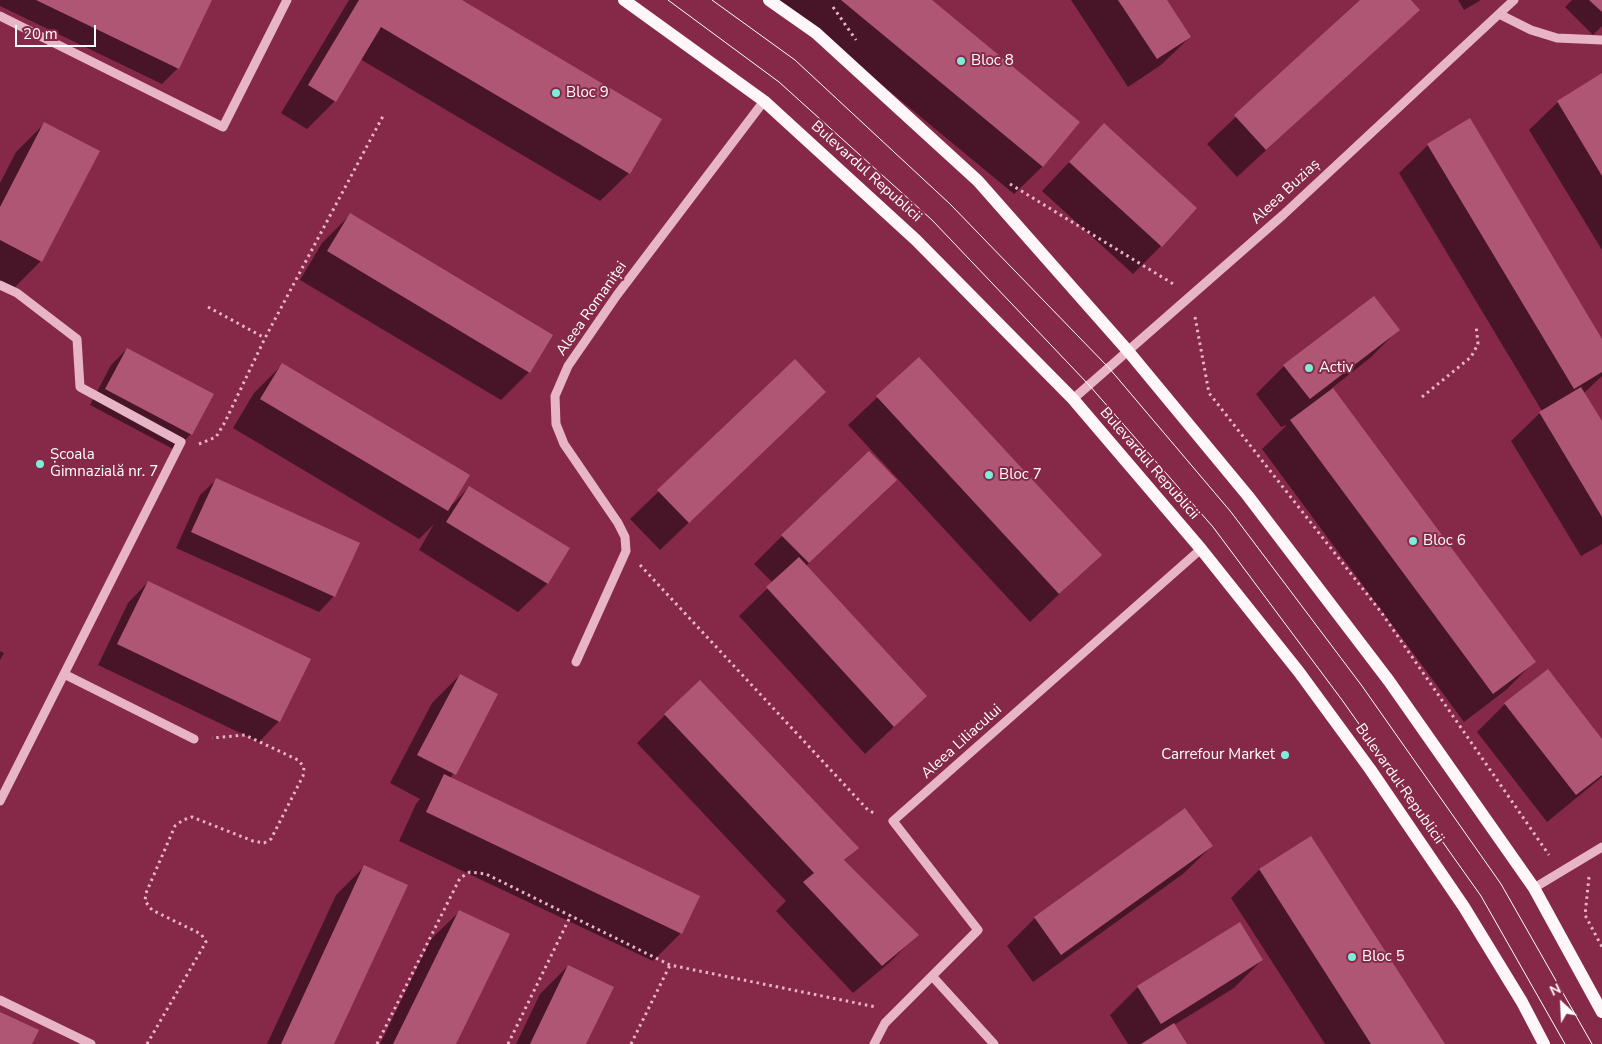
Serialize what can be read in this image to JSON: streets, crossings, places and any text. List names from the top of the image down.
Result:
{
  "streets": {
    "main road": ["Bulevardul Republicii"],
    "street": ["Aleea Buziaș", "Aleea Romaniței", "Aleea Liliacului"]
  },
  "crossings": [
    ["Bulevardul Republicii", "Aleea Buziaș"],
    ["Bulevardul Republicii", "Aleea Romaniței"],
    ["Bulevardul Republicii", "Aleea Liliacului"]
  ],
  "places": [
    "Bloc 8",
    "Bloc 9",
    "Activ",
    "Școala Gimnazială nr. 7",
    "Bloc 7",
    "Bloc 6",
    "Carrefour Market",
    "Bloc 5"
  ],
  "scale_bar": "20 m",
  "north": "top left"
}
